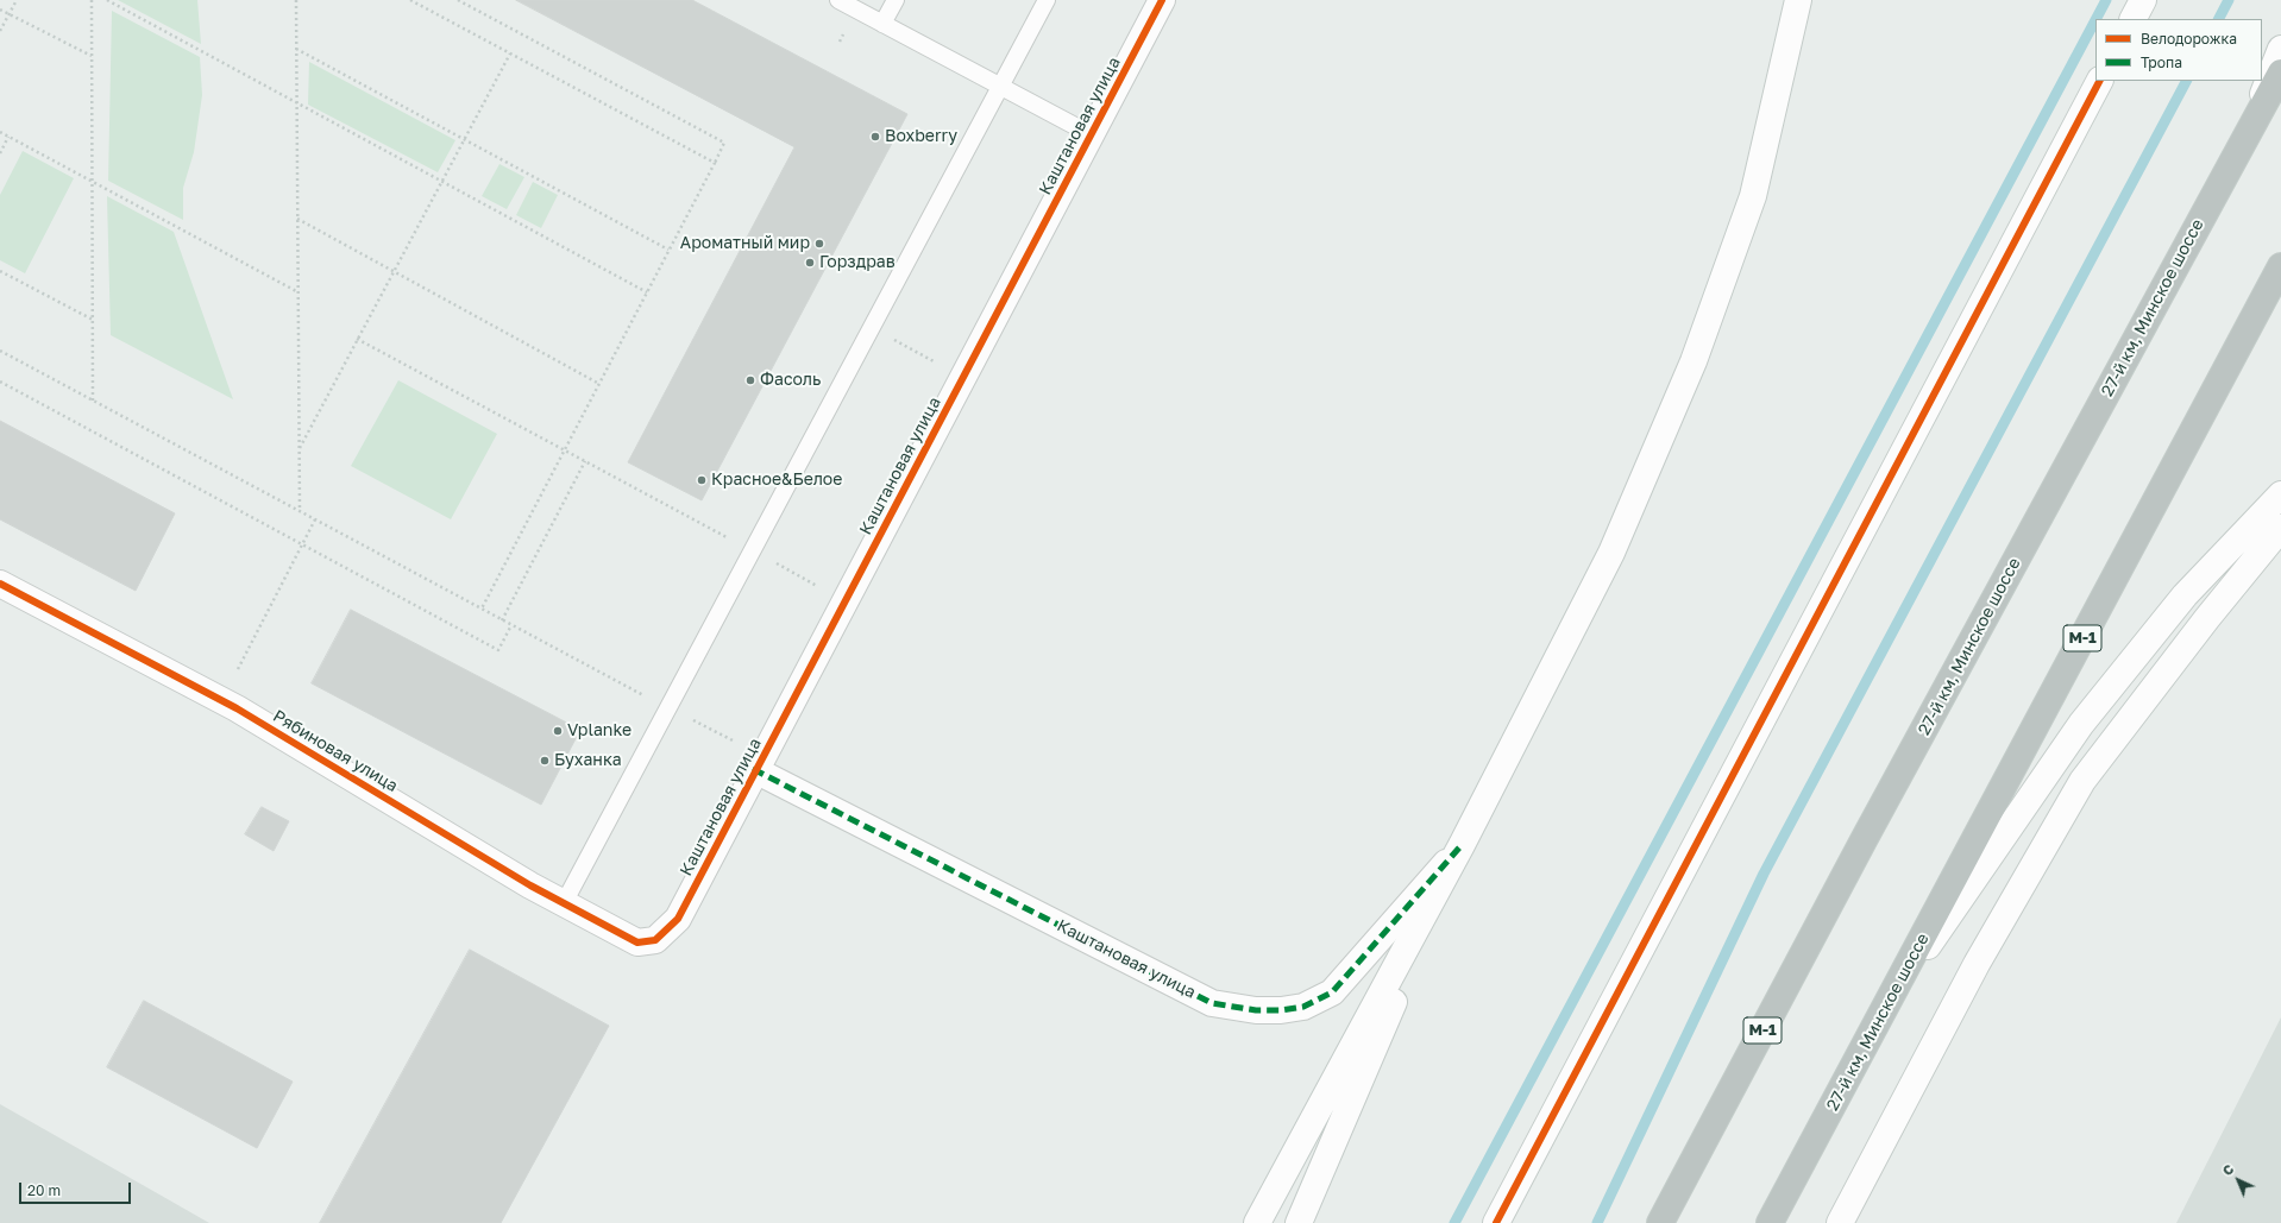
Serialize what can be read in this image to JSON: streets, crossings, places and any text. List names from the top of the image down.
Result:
{
  "streets": {
    "highway": ["27-й км, Минское шоссе", "М-1"],
    "street": ["Каштановая улица", "Рябиновая улица"]
  },
  "crossings": [
    ["Каштановая улица", "Рябиновая улица"]
  ],
  "places": [
    "Boxberry",
    "Ароматный мир",
    "Горздрав",
    "Фасоль",
    "Красное&Белое",
    "Vplanke",
    "Буханка"
  ],
  "legend": ["Велодорожка", "Тропа"],
  "scale_bar": "20 m",
  "north": "top left"
}
